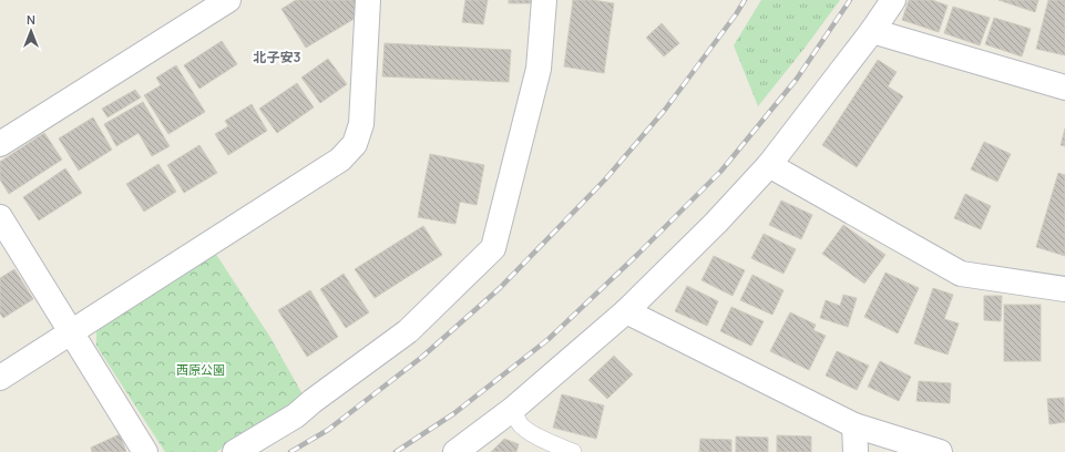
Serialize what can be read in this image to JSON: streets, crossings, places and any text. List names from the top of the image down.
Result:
{
  "districts": ["北子安3"],
  "parks": ["西原公園"],
  "north": "top"
}
